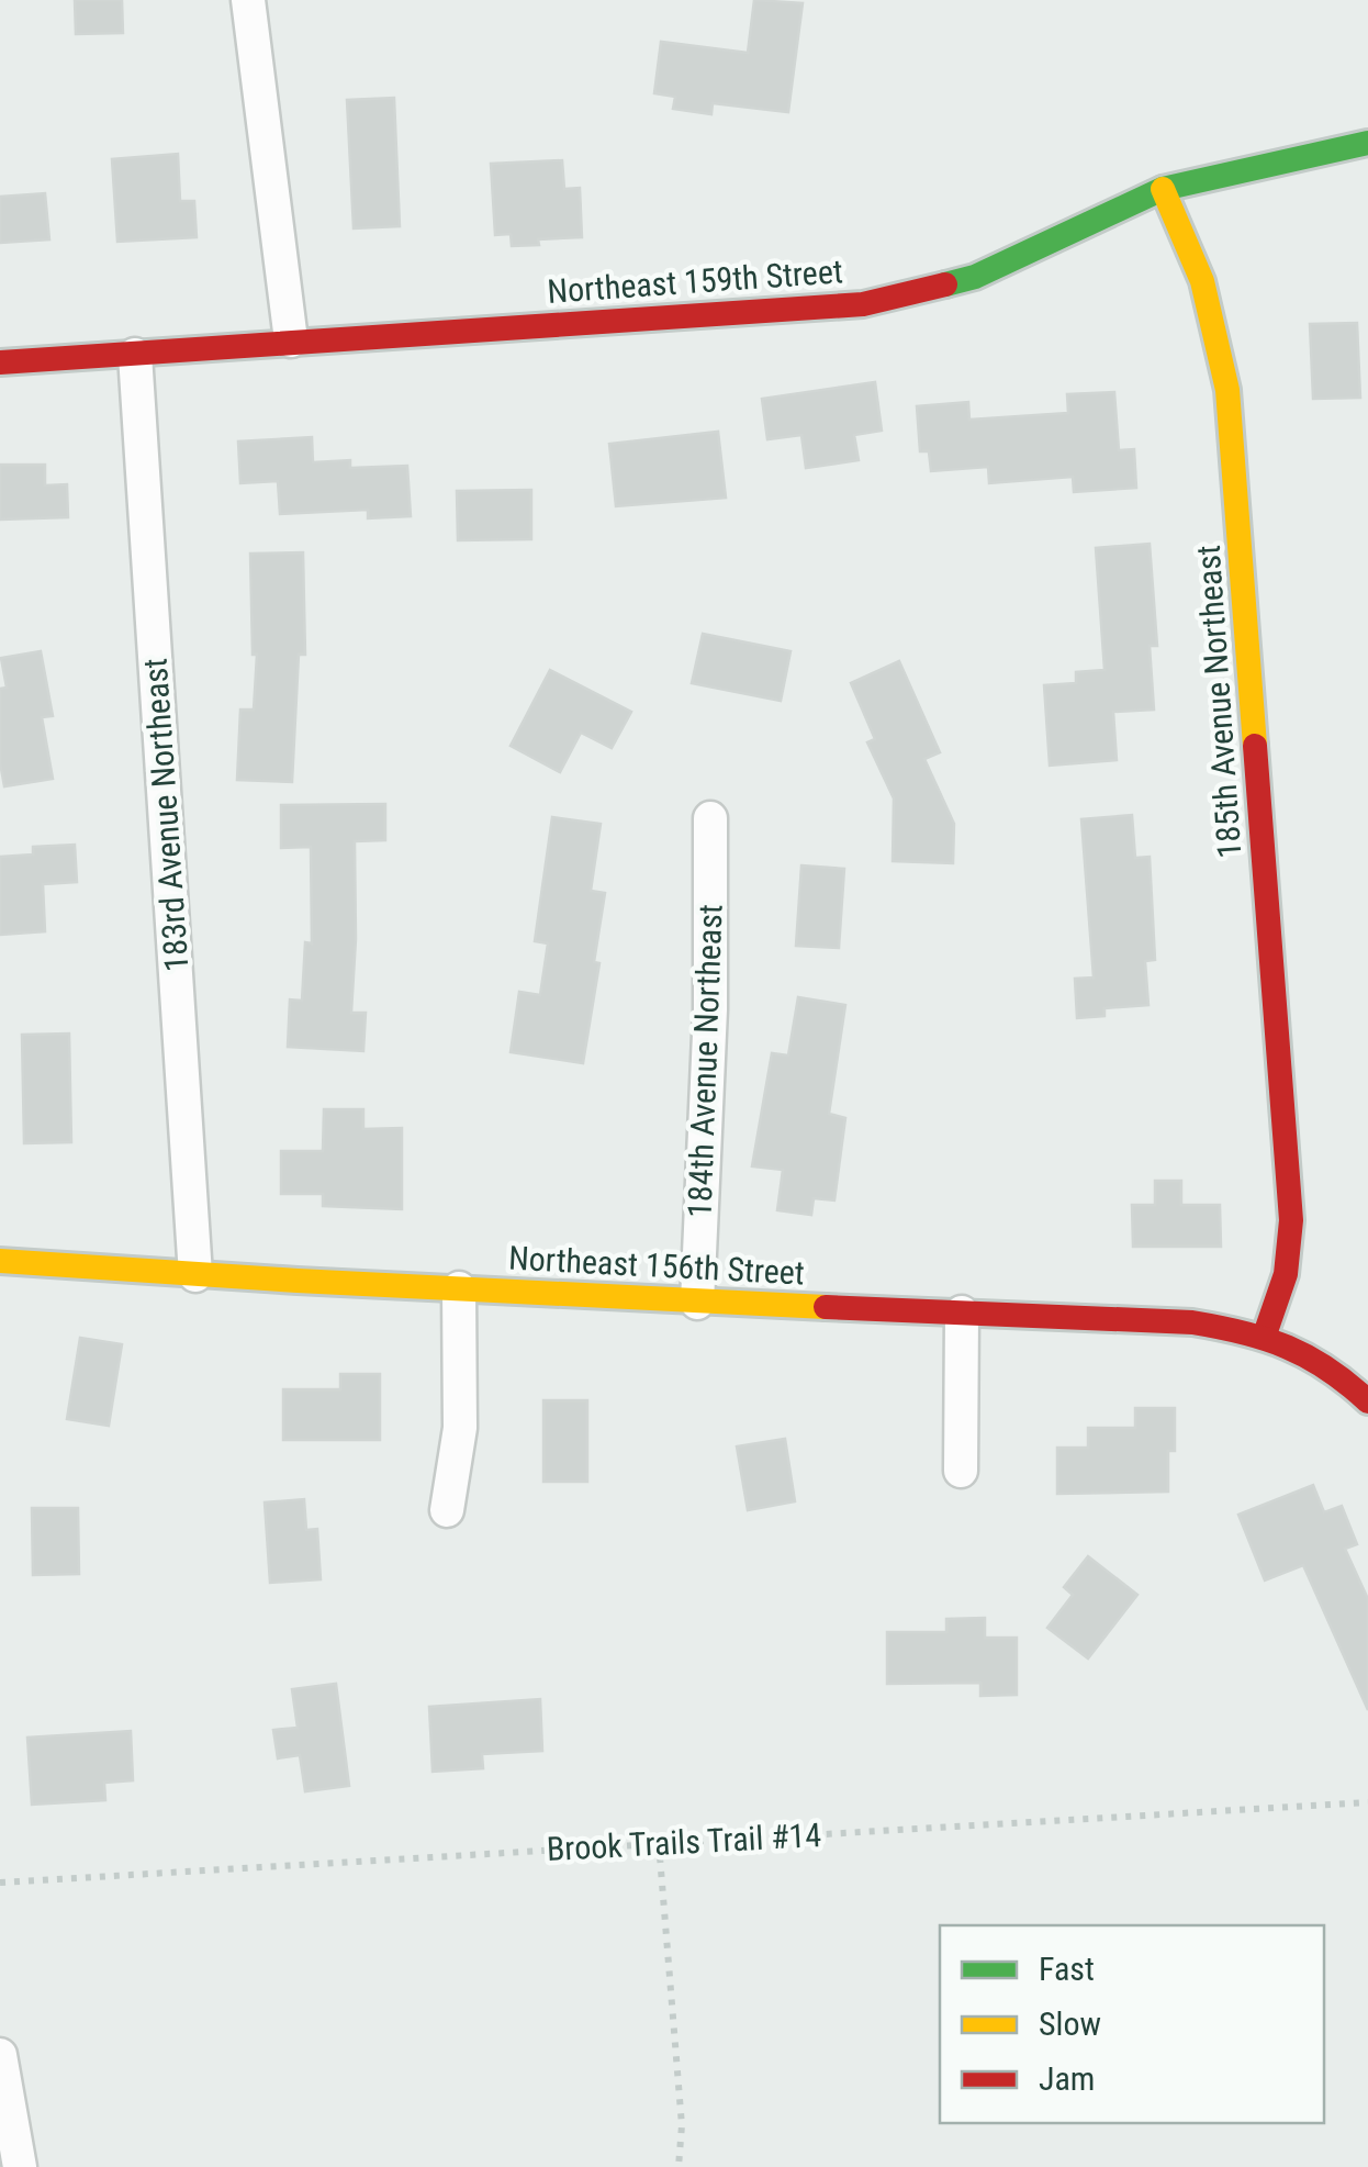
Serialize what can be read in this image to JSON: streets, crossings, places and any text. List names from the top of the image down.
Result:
{
  "streets": {
    "street": [
      "Northeast 159th Street",
      "185th Avenue Northeast",
      "183rd Avenue Northeast",
      "184th Avenue Northeast",
      "Northeast 156th Street"
    ],
    "path": ["Brook Trails Trail #14"]
  },
  "crossings": [
    ["Northeast 159th Street", "185th Avenue Northeast"],
    ["Northeast 159th Street", "183rd Avenue Northeast"],
    ["185th Avenue Northeast", "Northeast 156th Street"],
    ["183rd Avenue Northeast", "Northeast 156th Street"],
    ["184th Avenue Northeast", "Northeast 156th Street"]
  ],
  "legend": ["Fast", "Slow", "Jam"]
}
